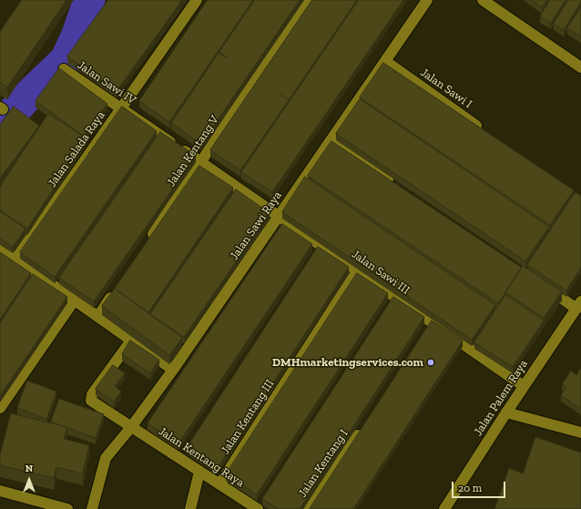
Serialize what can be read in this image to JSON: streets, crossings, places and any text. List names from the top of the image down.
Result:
{
  "streets": {
    "street": [
      "Jalan Sawi IV",
      "Jalan Sawi I",
      "Jalan Salada Raya",
      "Jalan Kentang V",
      "Jalan Sawi Raya",
      "Jalan Sawi III",
      "Jalan Palem Raya",
      "Jalan Kentang III",
      "Jalan Kentang Raya",
      "Jalan Kentang I"
    ]
  },
  "crossings": [
    ["Jalan Sawi IV", "Jalan Salada Raya"],
    ["Jalan Sawi IV", "Jalan Kentang V"],
    ["Jalan Sawi IV", "Jalan Sawi Raya"],
    ["Jalan Sawi IV", "Jalan Sawi III"],
    ["Jalan Sawi I", "Jalan Sawi Raya"],
    ["Jalan Sawi Raya", "Jalan Sawi III"],
    ["Jalan Sawi Raya", "Jalan Kentang Raya"],
    ["Jalan Sawi III", "Jalan Palem Raya"],
    ["Jalan Sawi III", "Jalan Kentang III"],
    ["Jalan Kentang III", "Jalan Kentang Raya"]
  ],
  "places": ["DMHmarketingservices.com"],
  "scale_bar": "20 m",
  "north": "top"
}
